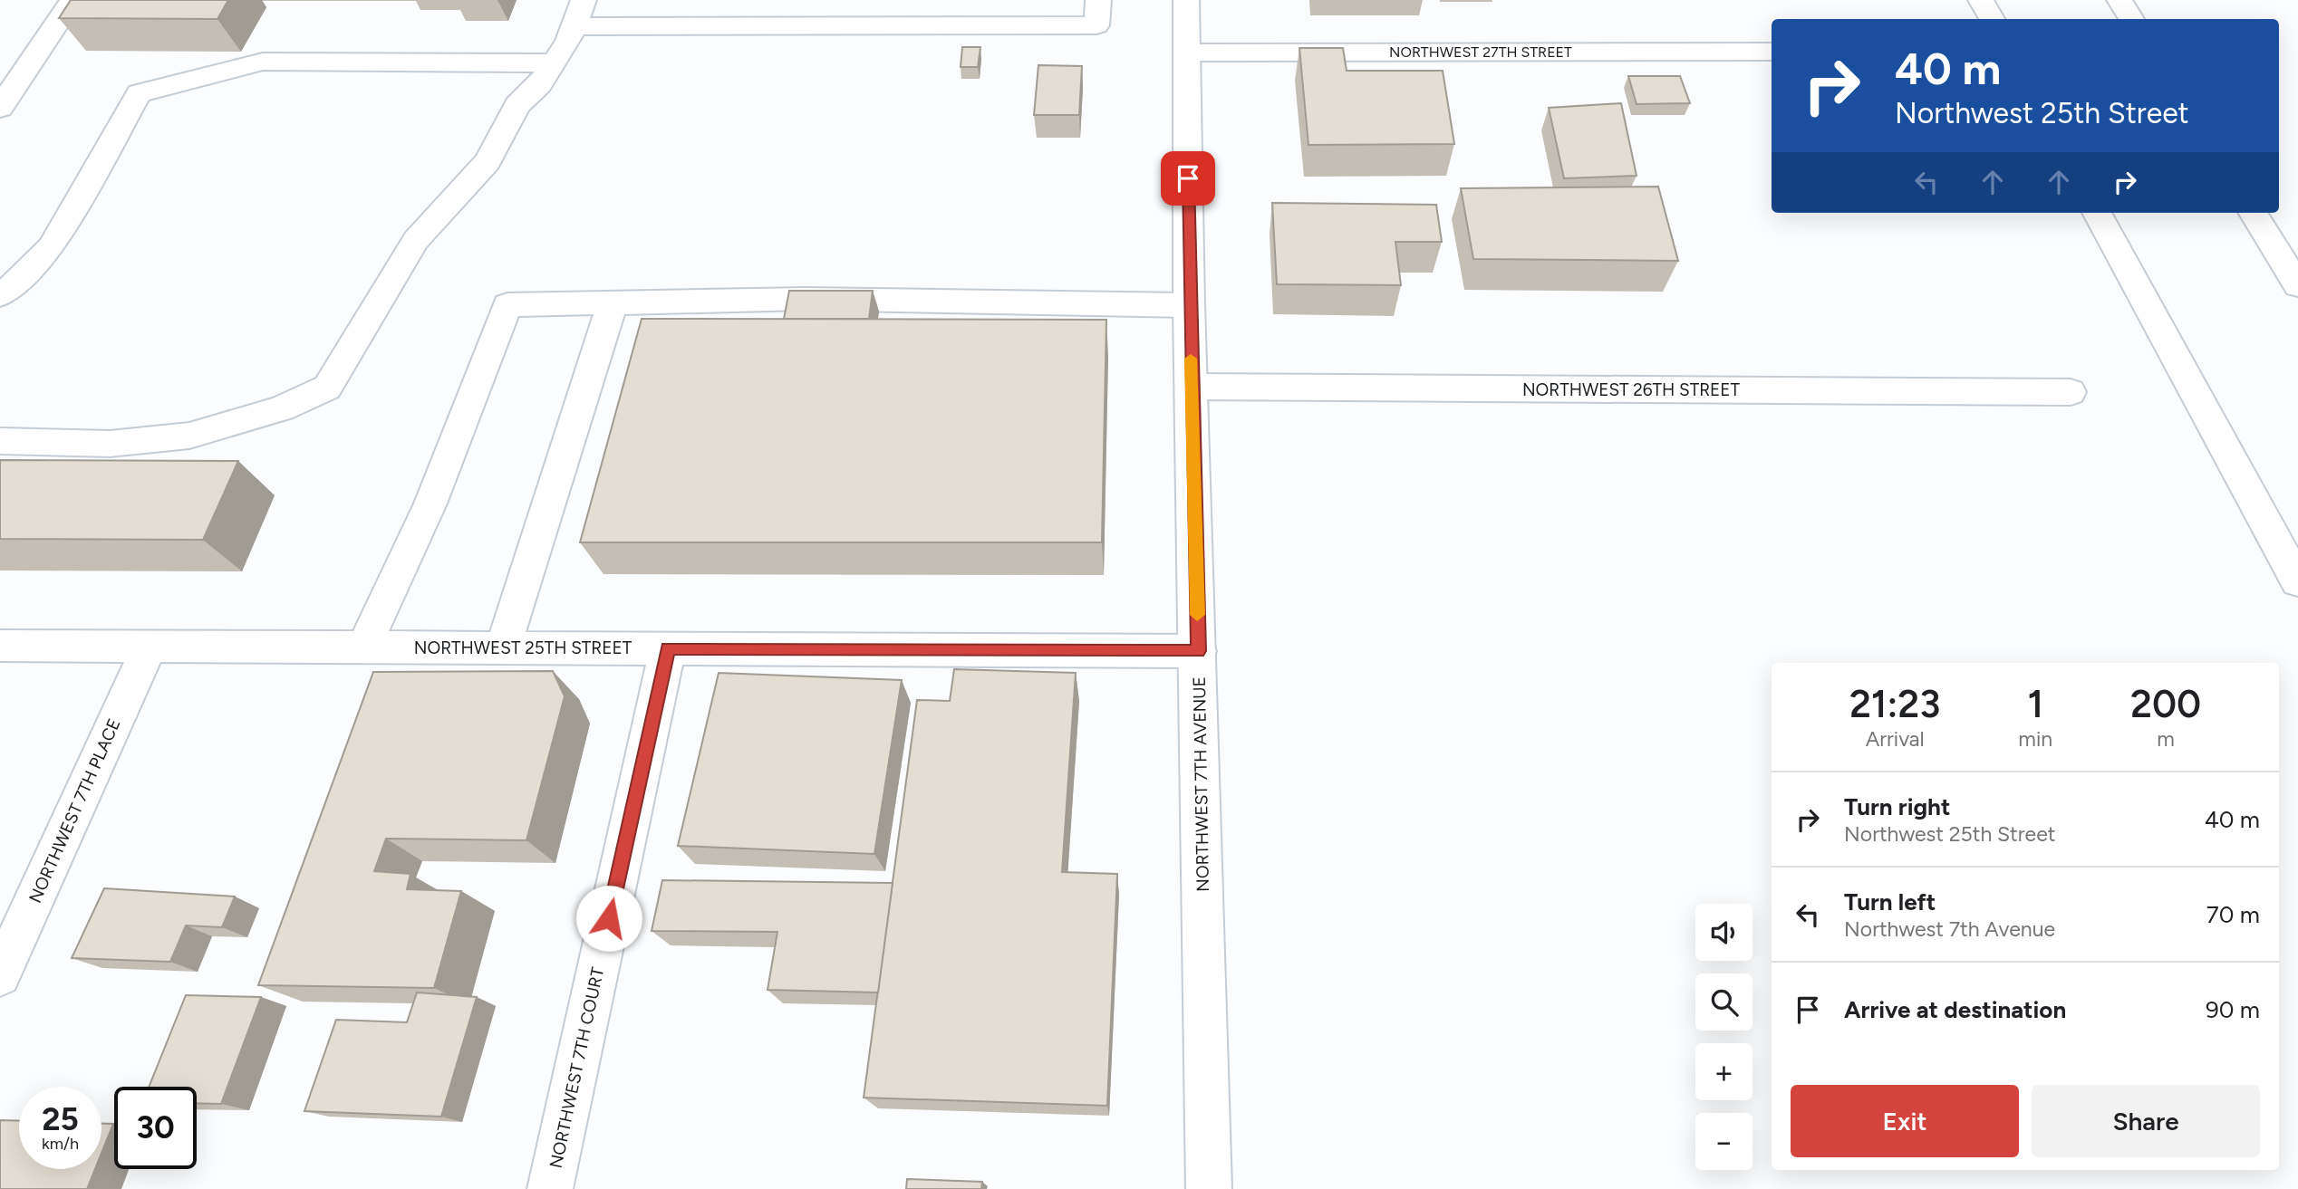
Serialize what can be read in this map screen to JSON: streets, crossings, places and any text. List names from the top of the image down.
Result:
{
  "streets": {
    "main road": [
      "NORTHWEST 27TH STREET",
      "NORTHWEST 26TH STREET",
      "NORTHWEST 25TH STREET",
      "NORTHWEST 7TH AVENUE",
      "NORTHWEST 7TH PLACE",
      "NORTHWEST 7TH COURT"
    ]
  },
  "crossings": [
    ["NORTHWEST 27TH STREET", "NORTHWEST 7TH AVENUE"],
    ["NORTHWEST 26TH STREET", "NORTHWEST 7TH AVENUE"],
    ["NORTHWEST 25TH STREET", "NORTHWEST 7TH AVENUE"],
    ["NORTHWEST 25TH STREET", "NORTHWEST 7TH PLACE"],
    ["NORTHWEST 25TH STREET", "NORTHWEST 7TH COURT"]
  ],
  "page": {
    "turn": ["40 m", "Northwest 25th Street"],
    "eta": [
      "21:23",
      "Arrival",
      "1",
      "min",
      "200",
      "m"
    ],
    "list": [
      {
        "name": "Turn right",
        "note": "Northwest 25th Street",
        "value": "40 m"
      },
      {
        "name": "Turn left",
        "note": "Northwest 7th Avenue",
        "value": "70 m"
      },
      {
        "name": "Arrive at destination",
        "value": "90 m"
      }
    ],
    "map_buttons": ["+", "−"],
    "buttons": ["Exit", "Share"],
    "speed": "25 km/h",
    "limit": "30"
  }
}
